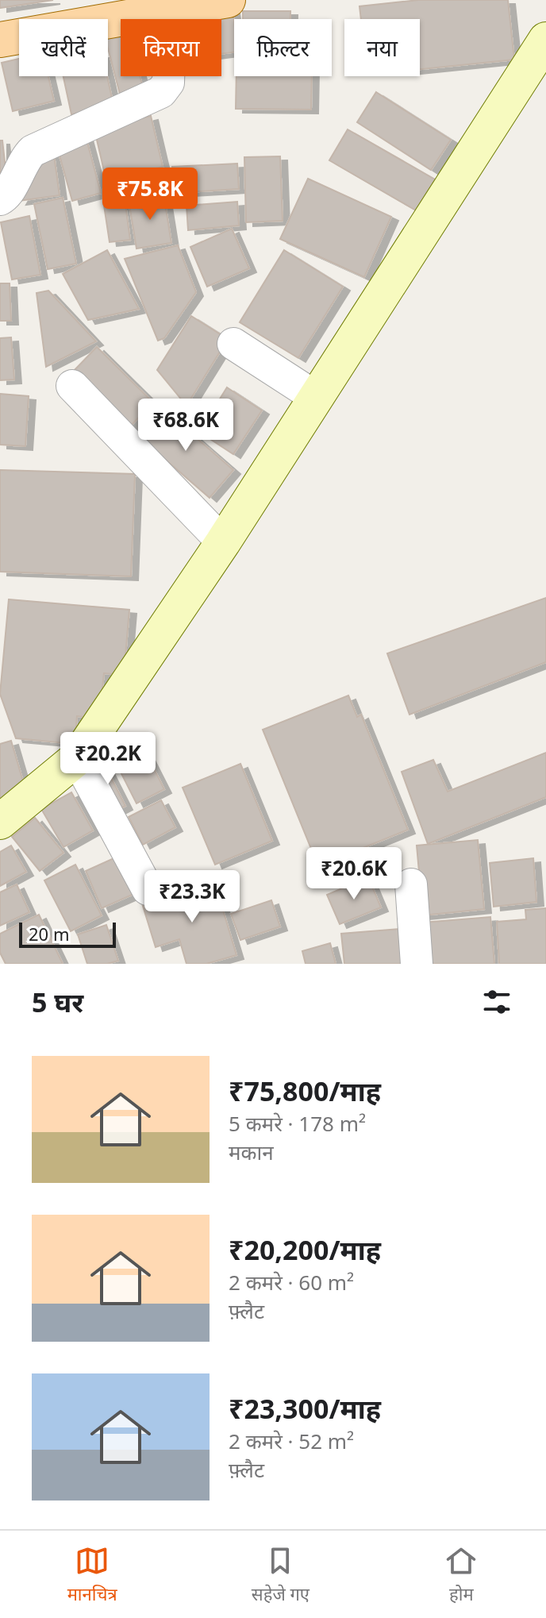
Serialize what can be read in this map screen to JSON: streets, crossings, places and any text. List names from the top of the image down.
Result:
{
  "scale_bar": "20 m",
  "page": {
    "chip": [
      "खरीदें",
      "किराया",
      "फ़िल्टर",
      "नया"
    ],
    "price": [
      "₹75.8K",
      "₹68.6K",
      "₹20.2K",
      "₹20.6K",
      "₹23.3K"
    ],
    "scale": "20 m",
    "heading": "5 घर",
    "list": [
      {
        "name": "₹75,800/माह",
        "note": "5 कमरे · 178 m² · मकान"
      },
      {
        "name": "₹20,200/माह",
        "note": "2 कमरे · 60 m² · फ़्लैट"
      },
      {
        "name": "₹23,300/माह",
        "note": "2 कमरे · 52 m² · फ़्लैट"
      }
    ],
    "tabs": ["मानचित्र", "सहेजे गए", "होम"]
  }
}
